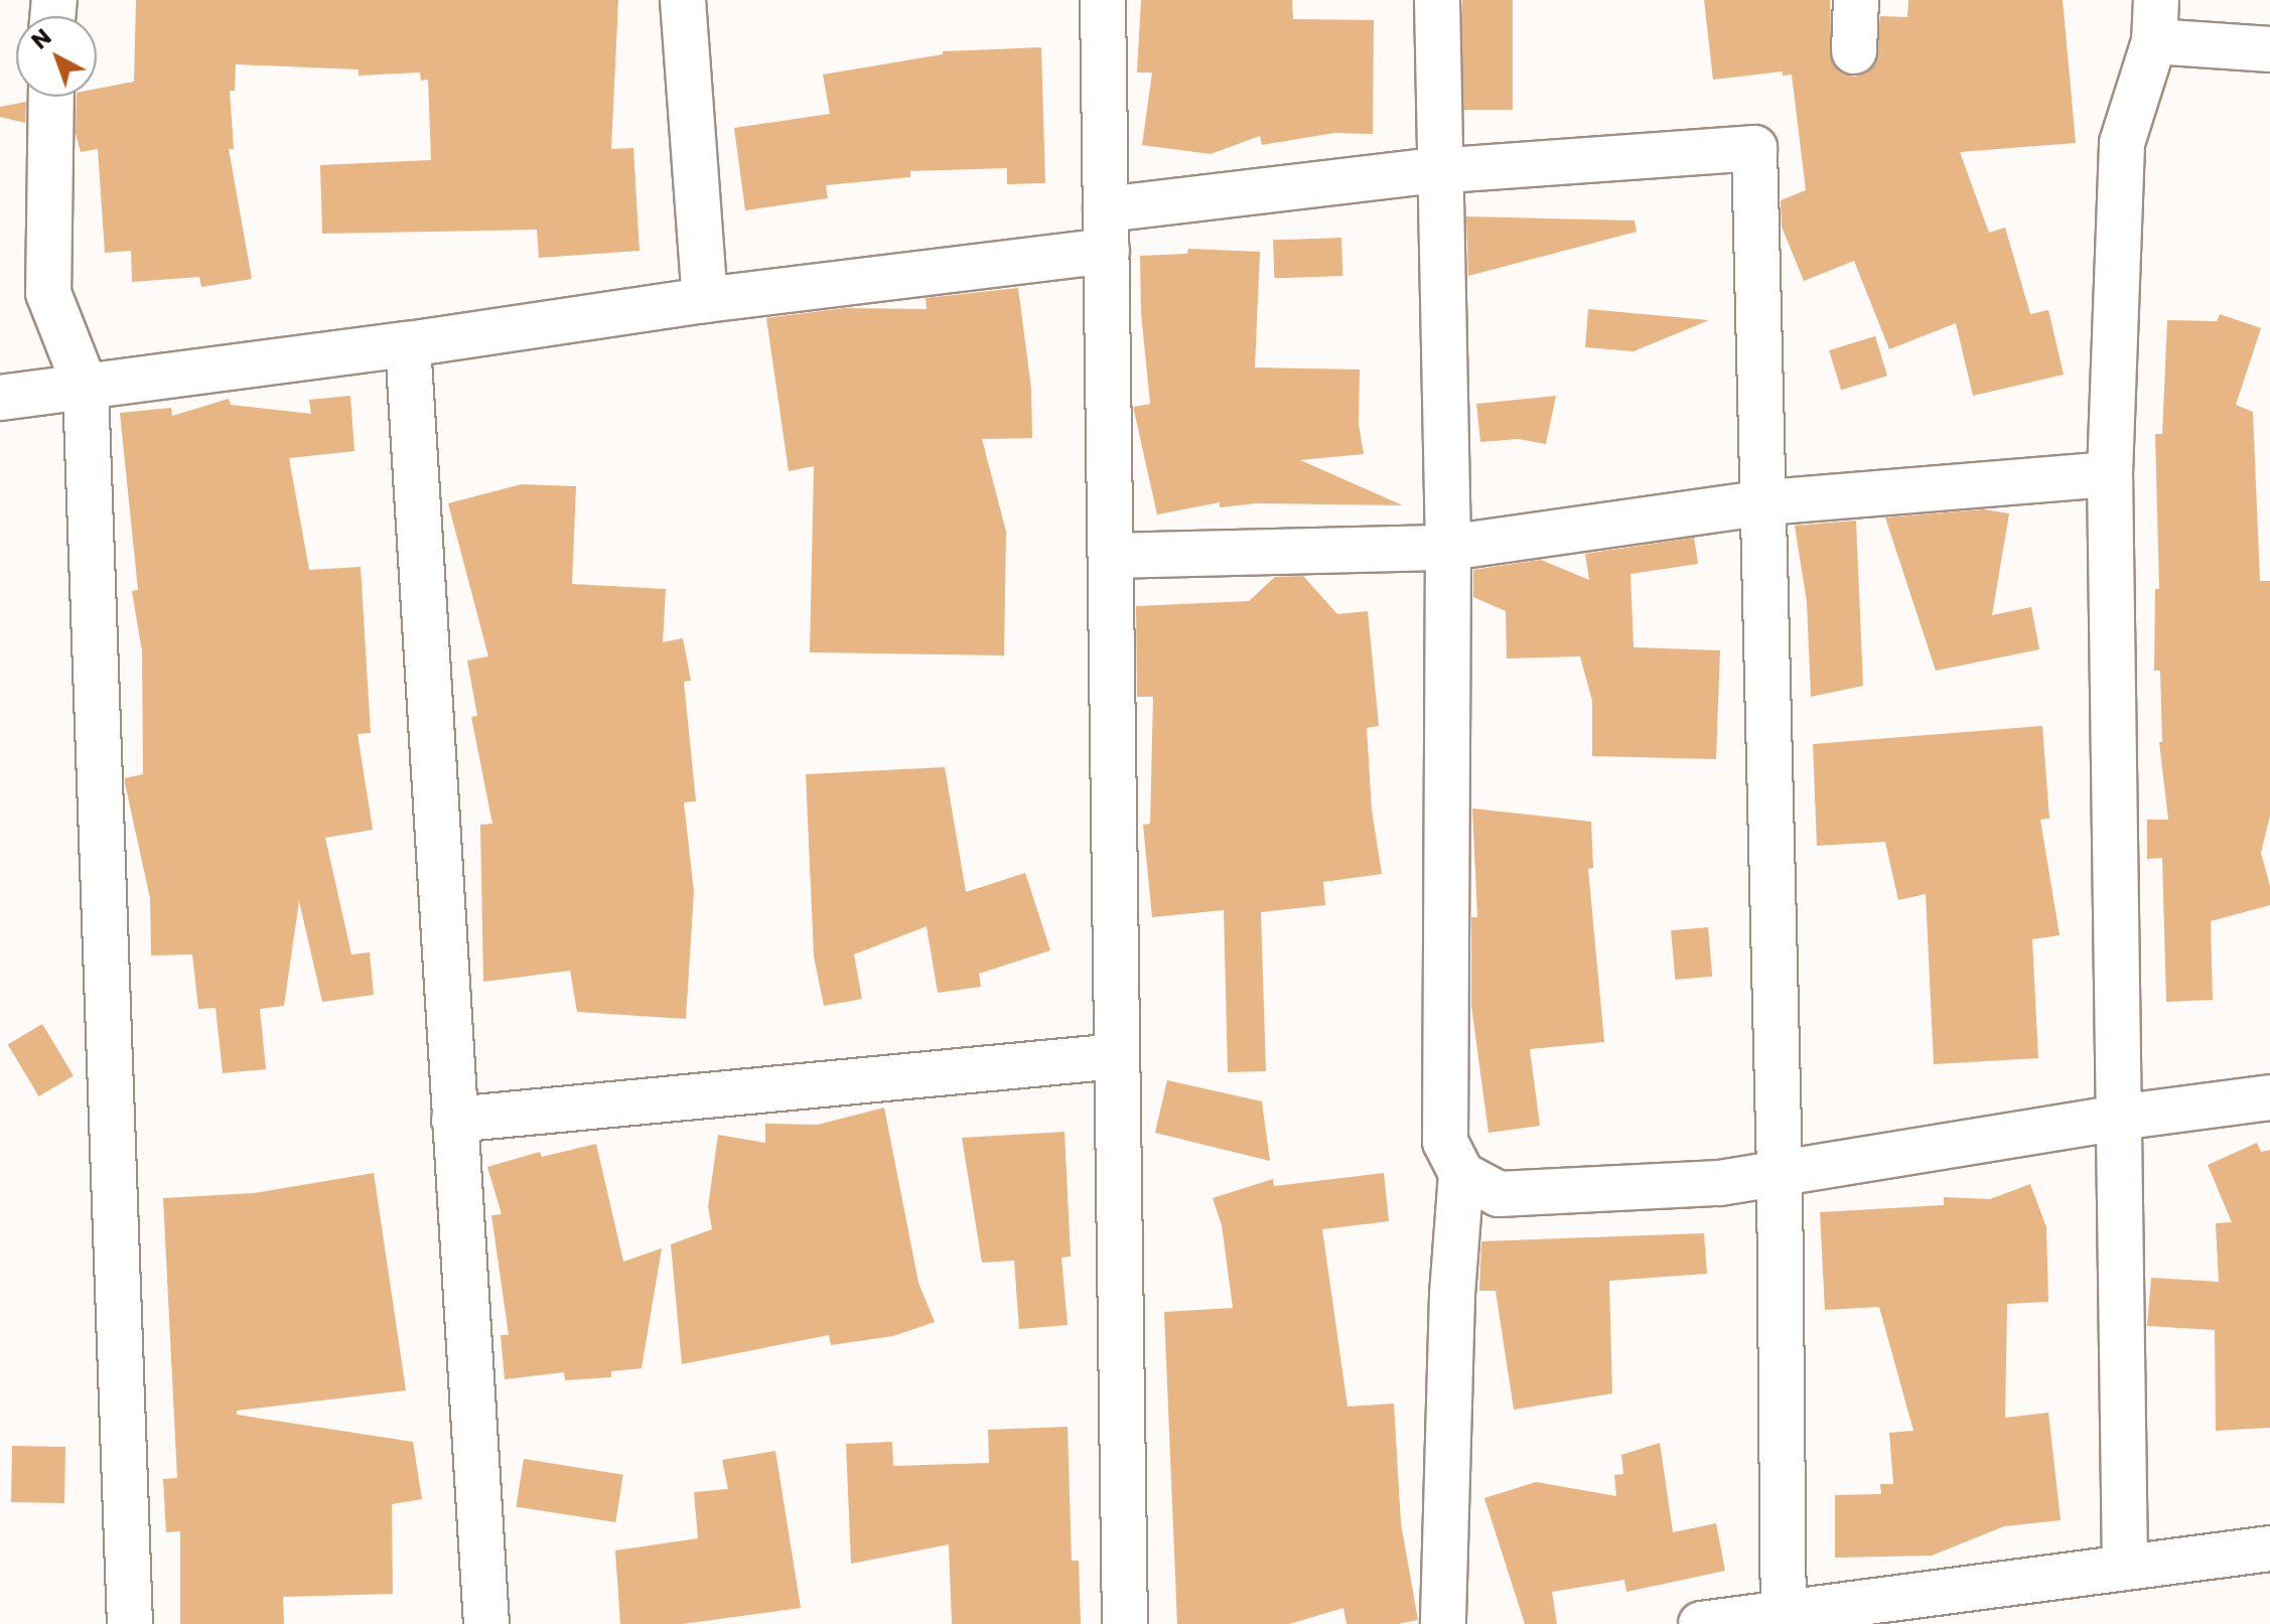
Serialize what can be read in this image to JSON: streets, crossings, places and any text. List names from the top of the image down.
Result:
{
  "north": "top left"
}
